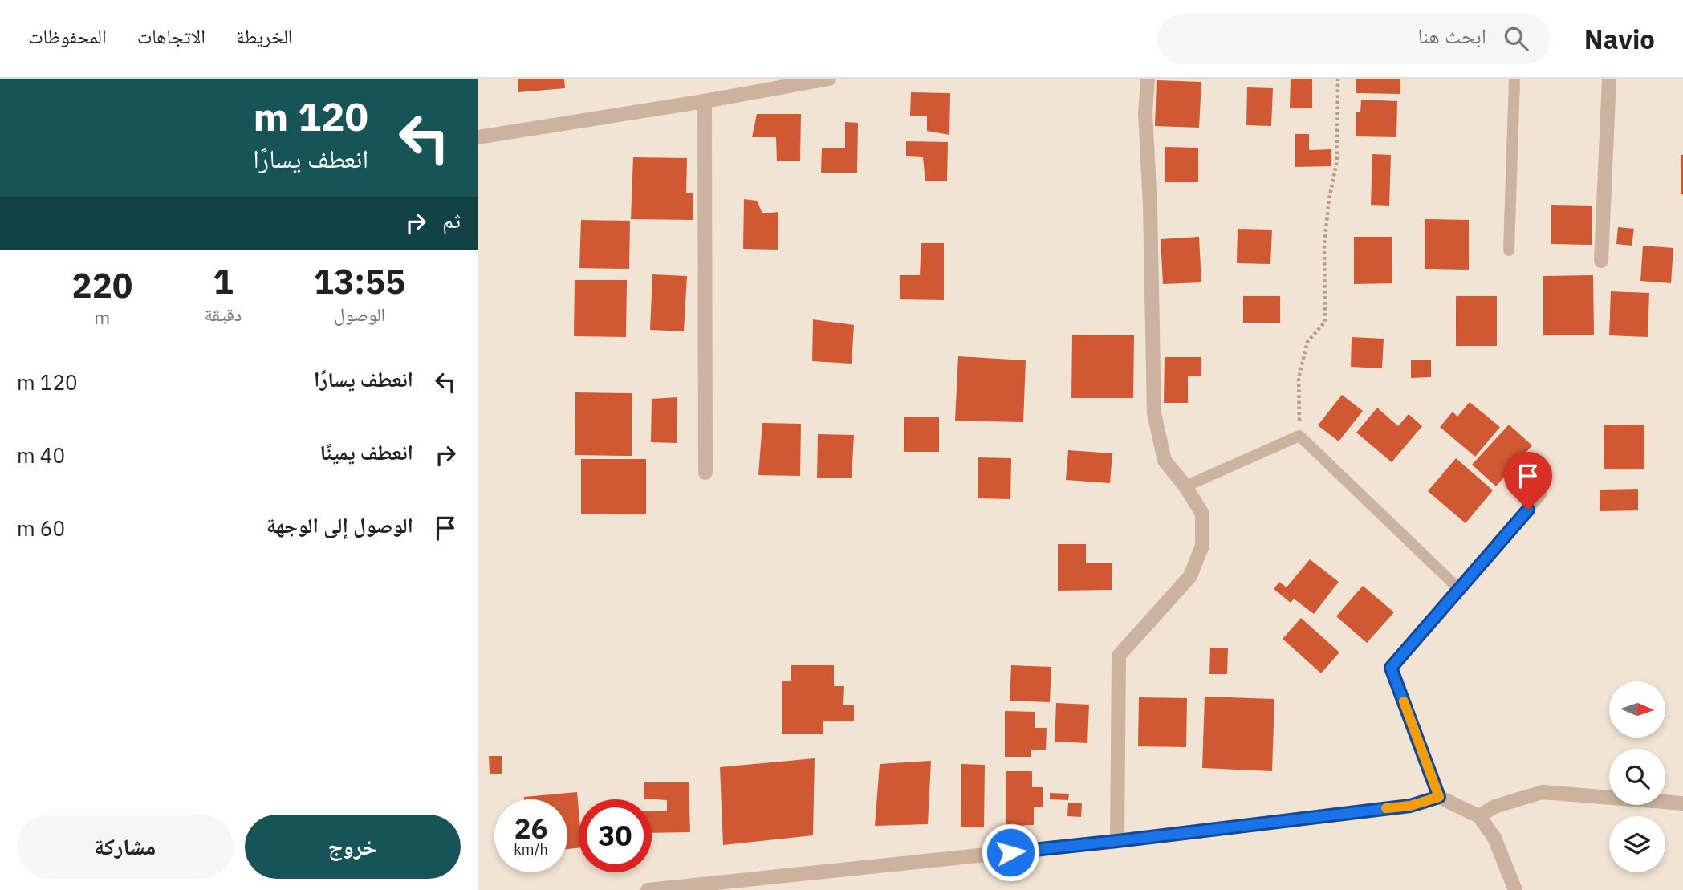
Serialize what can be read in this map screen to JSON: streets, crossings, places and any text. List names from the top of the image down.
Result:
{
  "north": "right",
  "page": {
    "header": "Navio",
    "search": "ابحث هنا",
    "nav": ["الخريطة", "الاتجاهات", "المحفوظات"],
    "turn": ["120 m", "انعطف يسارًا"],
    "then": "ثم",
    "eta": [
      "13:55",
      "الوصول",
      "1",
      "دقيقة",
      "220",
      "m"
    ],
    "list": [
      {
        "name": "انعطف يسارًا",
        "value": "120 m"
      },
      {
        "name": "انعطف يمينًا",
        "value": "40 m"
      },
      {
        "name": "الوصول إلى الوجهة",
        "value": "60 m"
      }
    ],
    "speed": "26 km/h",
    "limit": "30",
    "buttons": ["خروج", "مشاركة"]
  }
}
